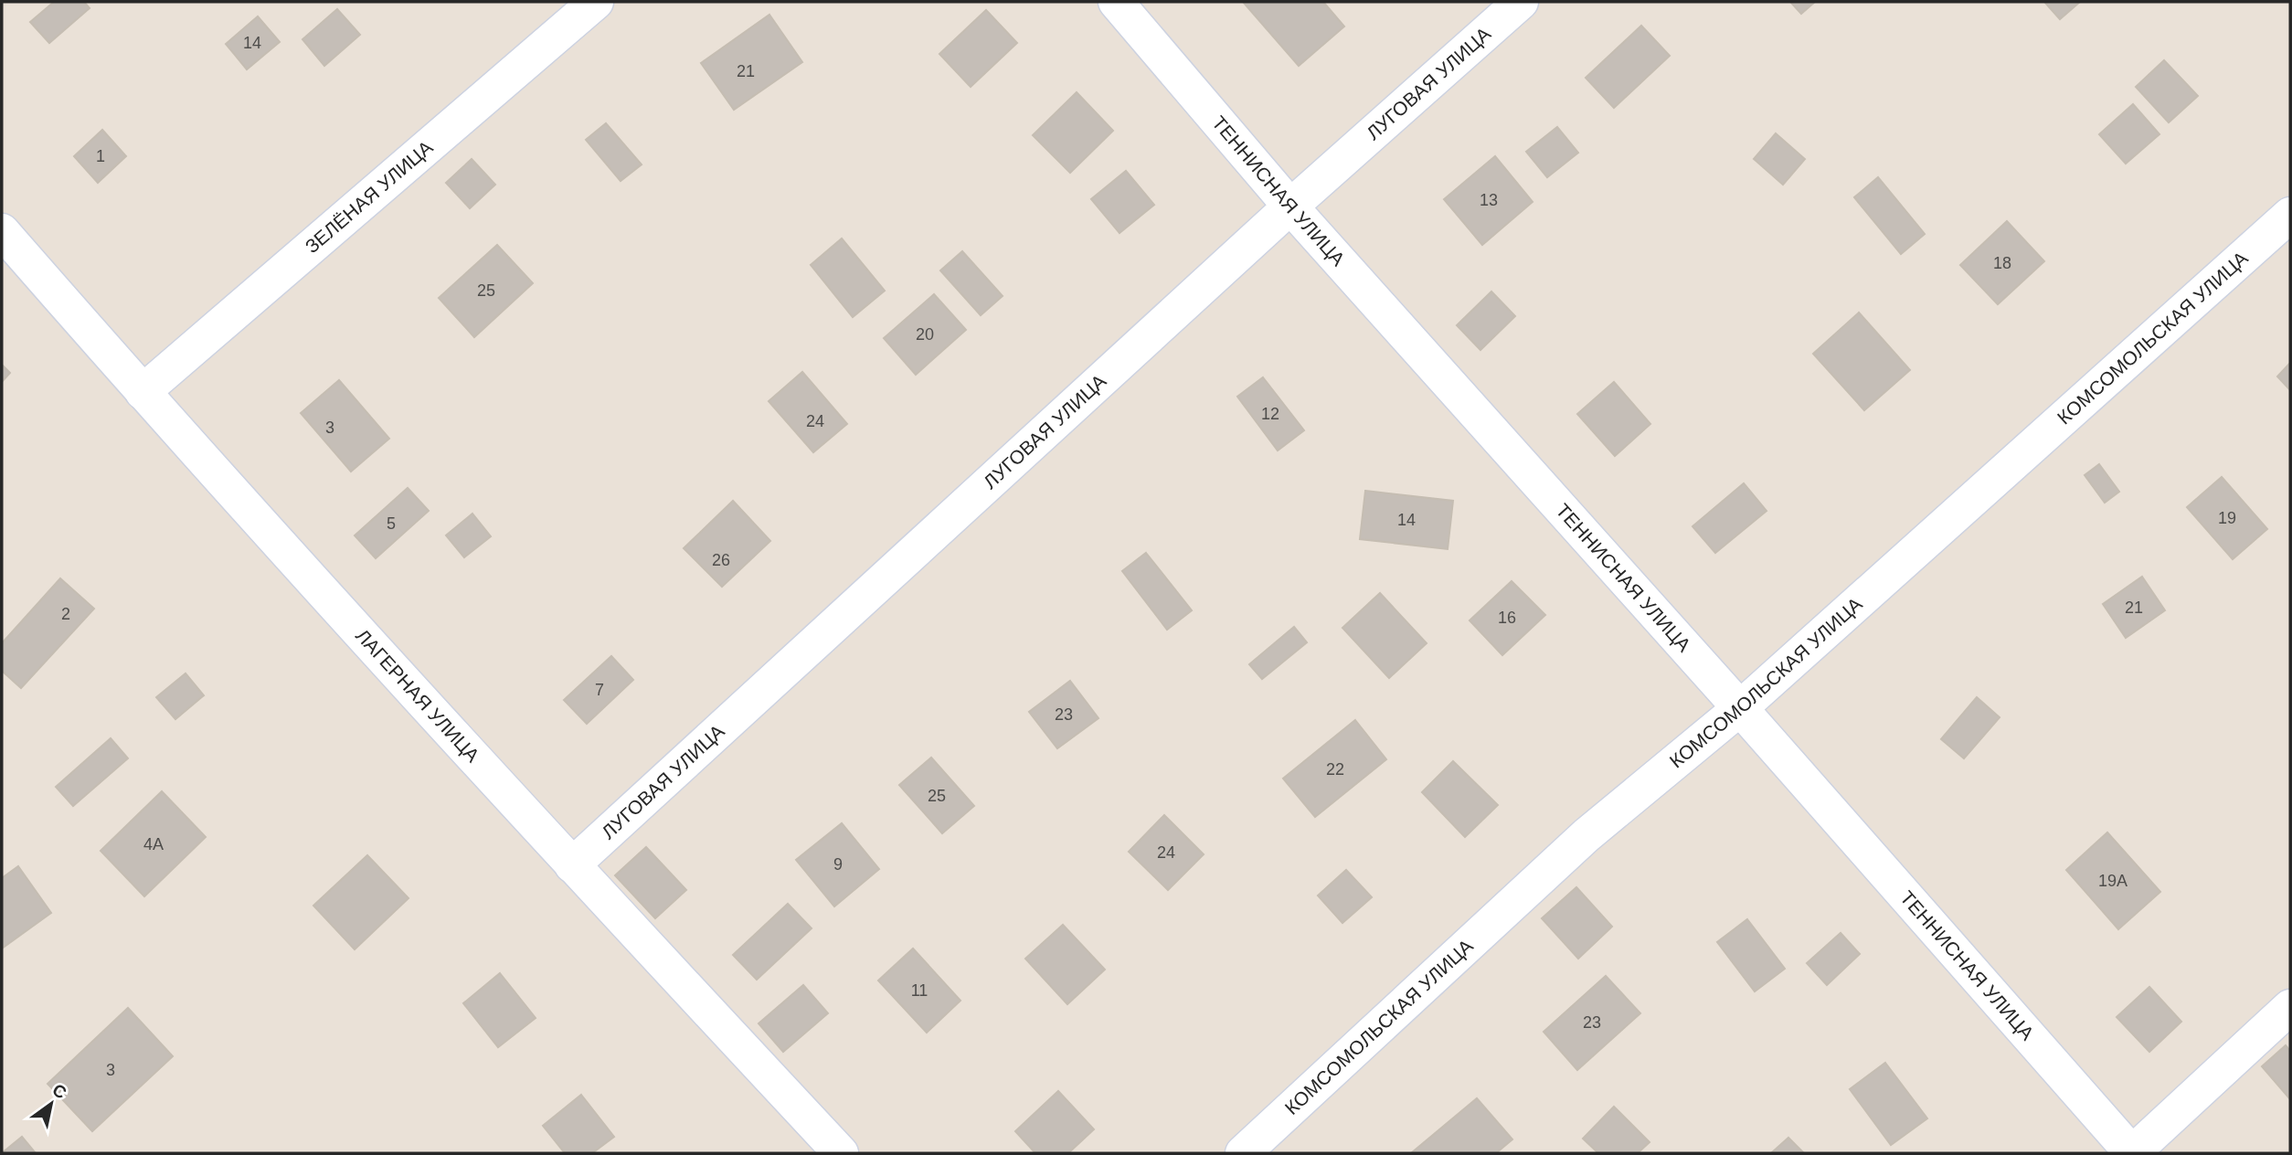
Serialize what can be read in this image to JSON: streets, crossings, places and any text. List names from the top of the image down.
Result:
{
  "streets": {
    "street": [
      "ЛУГОВАЯ УЛИЦА",
      "ТЕННИСНАЯ УЛИЦА",
      "ЗЕЛЁНАЯ УЛИЦА",
      "КОМСОМОЛЬСКАЯ УЛИЦА",
      "ЛАГЕРНАЯ УЛИЦА"
    ]
  },
  "crossings": [
    ["ЛУГОВАЯ УЛИЦА", "ТЕННИСНАЯ УЛИЦА"],
    ["ЛУГОВАЯ УЛИЦА", "ЛАГЕРНАЯ УЛИЦА"],
    ["ТЕННИСНАЯ УЛИЦА", "КОМСОМОЛЬСКАЯ УЛИЦА"],
    ["ЗЕЛЁНАЯ УЛИЦА", "ЛАГЕРНАЯ УЛИЦА"]
  ],
  "house_numbers": [
    "14",
    "21",
    "1",
    "13",
    "18",
    "25",
    "20",
    "12",
    "24",
    "3",
    "19",
    "14",
    "5",
    "26",
    "21",
    "2",
    "16",
    "7",
    "23",
    "22",
    "25",
    "4А",
    "24",
    "9",
    "19А",
    "11",
    "23",
    "3"
  ],
  "north": "top right"
}
